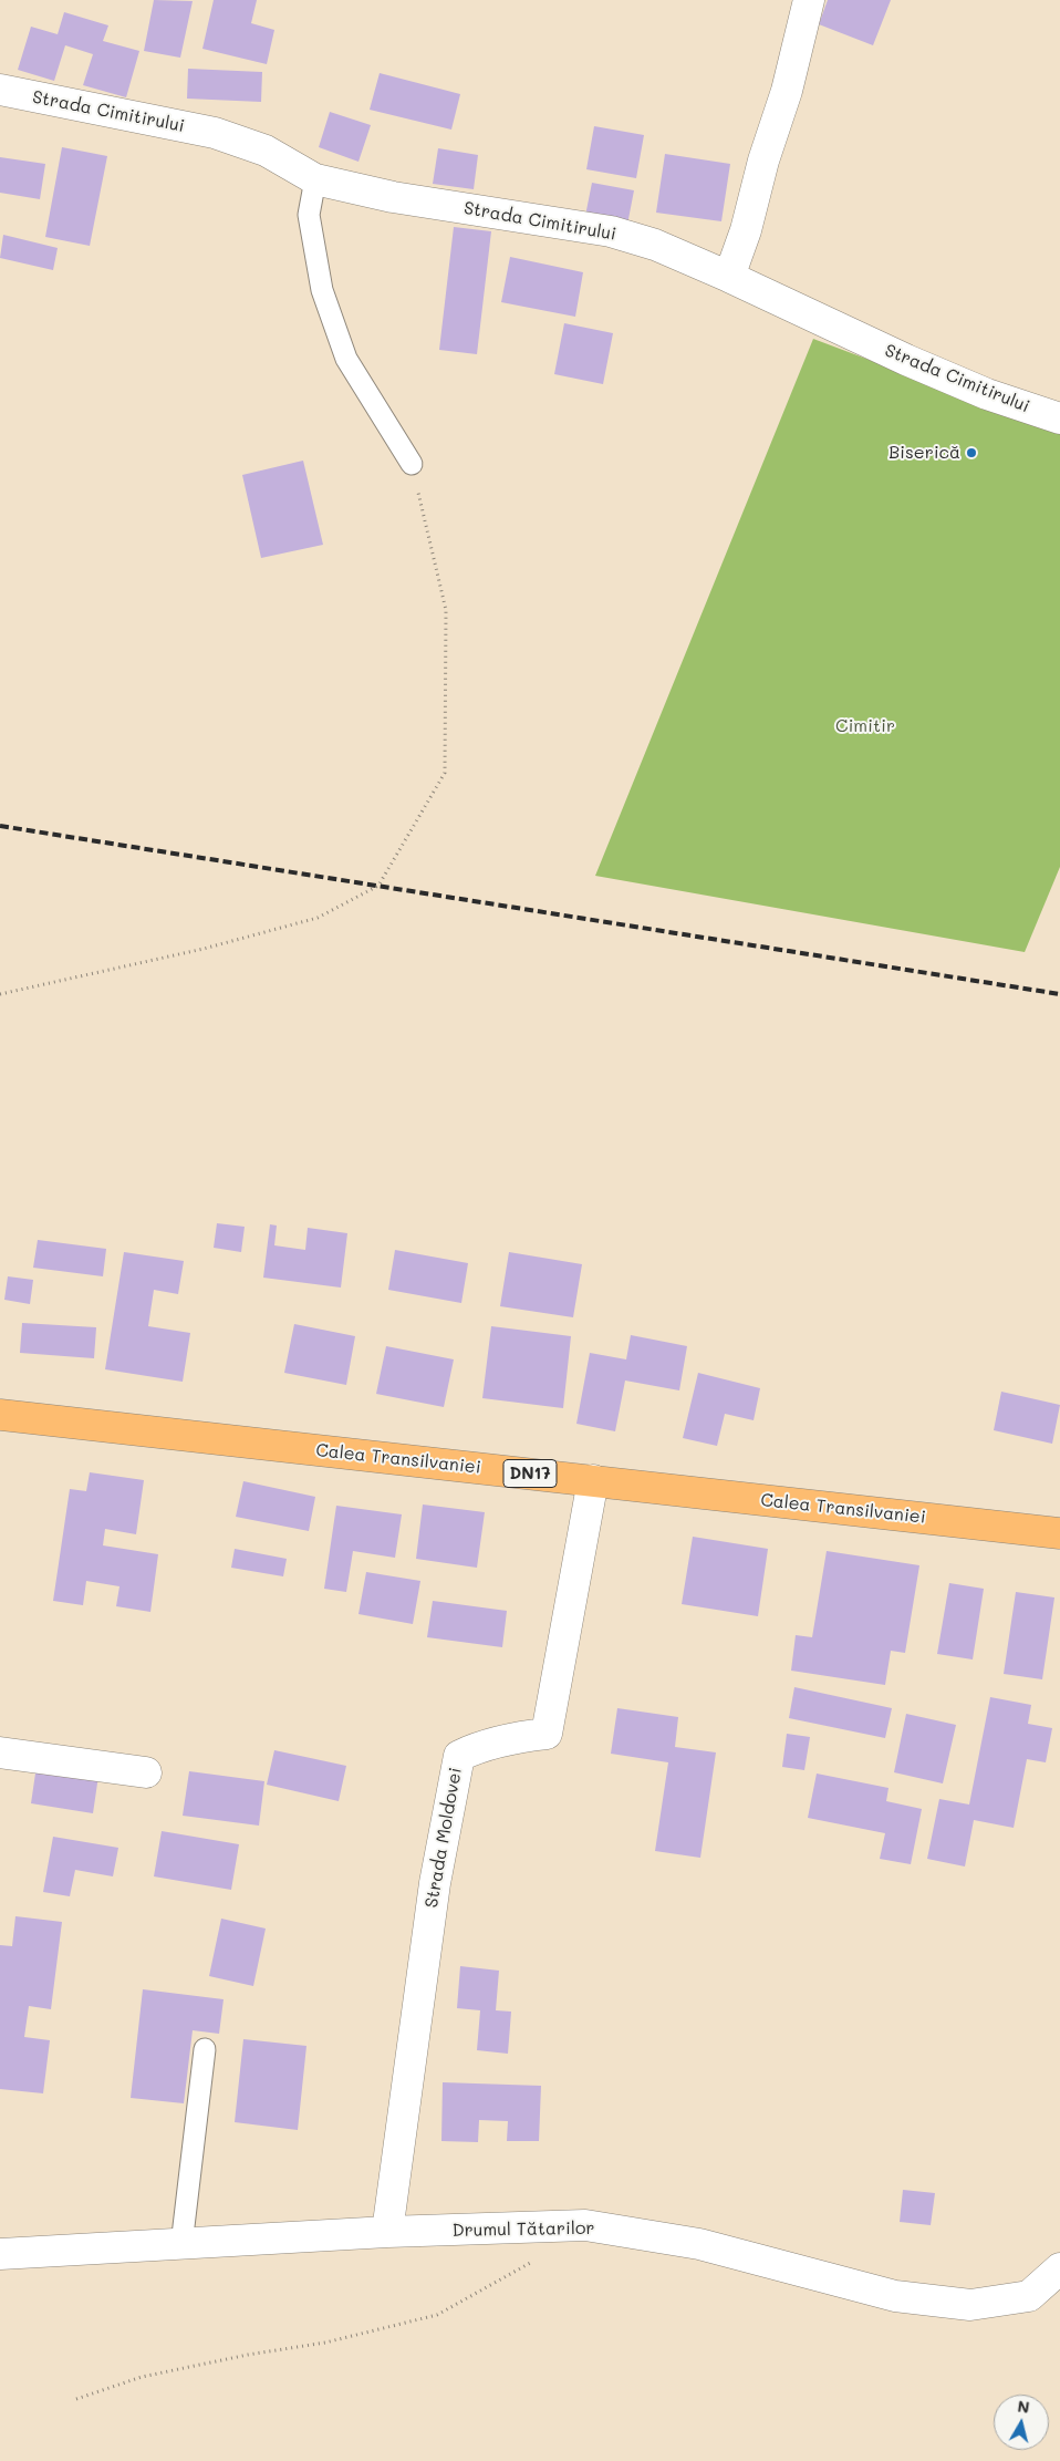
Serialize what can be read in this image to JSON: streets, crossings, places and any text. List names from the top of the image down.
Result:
{
  "streets": {
    "highway": ["Calea Transilvaniei", "DN17"],
    "street": ["Strada Cimitirului", "Strada Moldovei", "Drumul Tătarilor"]
  },
  "crossings": [
    ["Calea Transilvaniei", "Strada Moldovei"],
    ["Strada Moldovei", "Drumul Tătarilor"]
  ],
  "parks": ["Cimitir"],
  "places": ["Biserică"],
  "north": "top"
}
